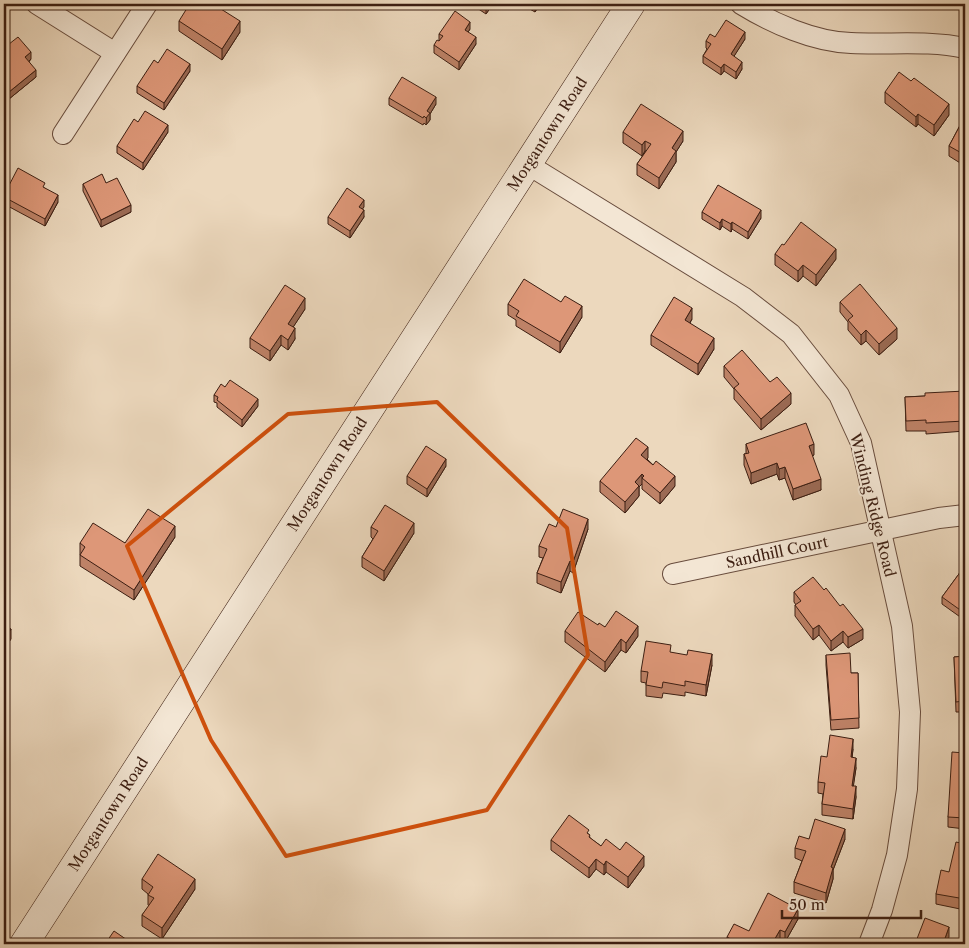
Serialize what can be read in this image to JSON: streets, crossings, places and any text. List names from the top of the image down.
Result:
{
  "streets": {
    "main road": ["Morgantown Road"],
    "street": ["Winding Ridge Road", "Sandhill Court"]
  },
  "crossings": [
    ["Morgantown Road", "Winding Ridge Road"],
    ["Winding Ridge Road", "Sandhill Court"]
  ],
  "scale_bar": "50 m"
}
